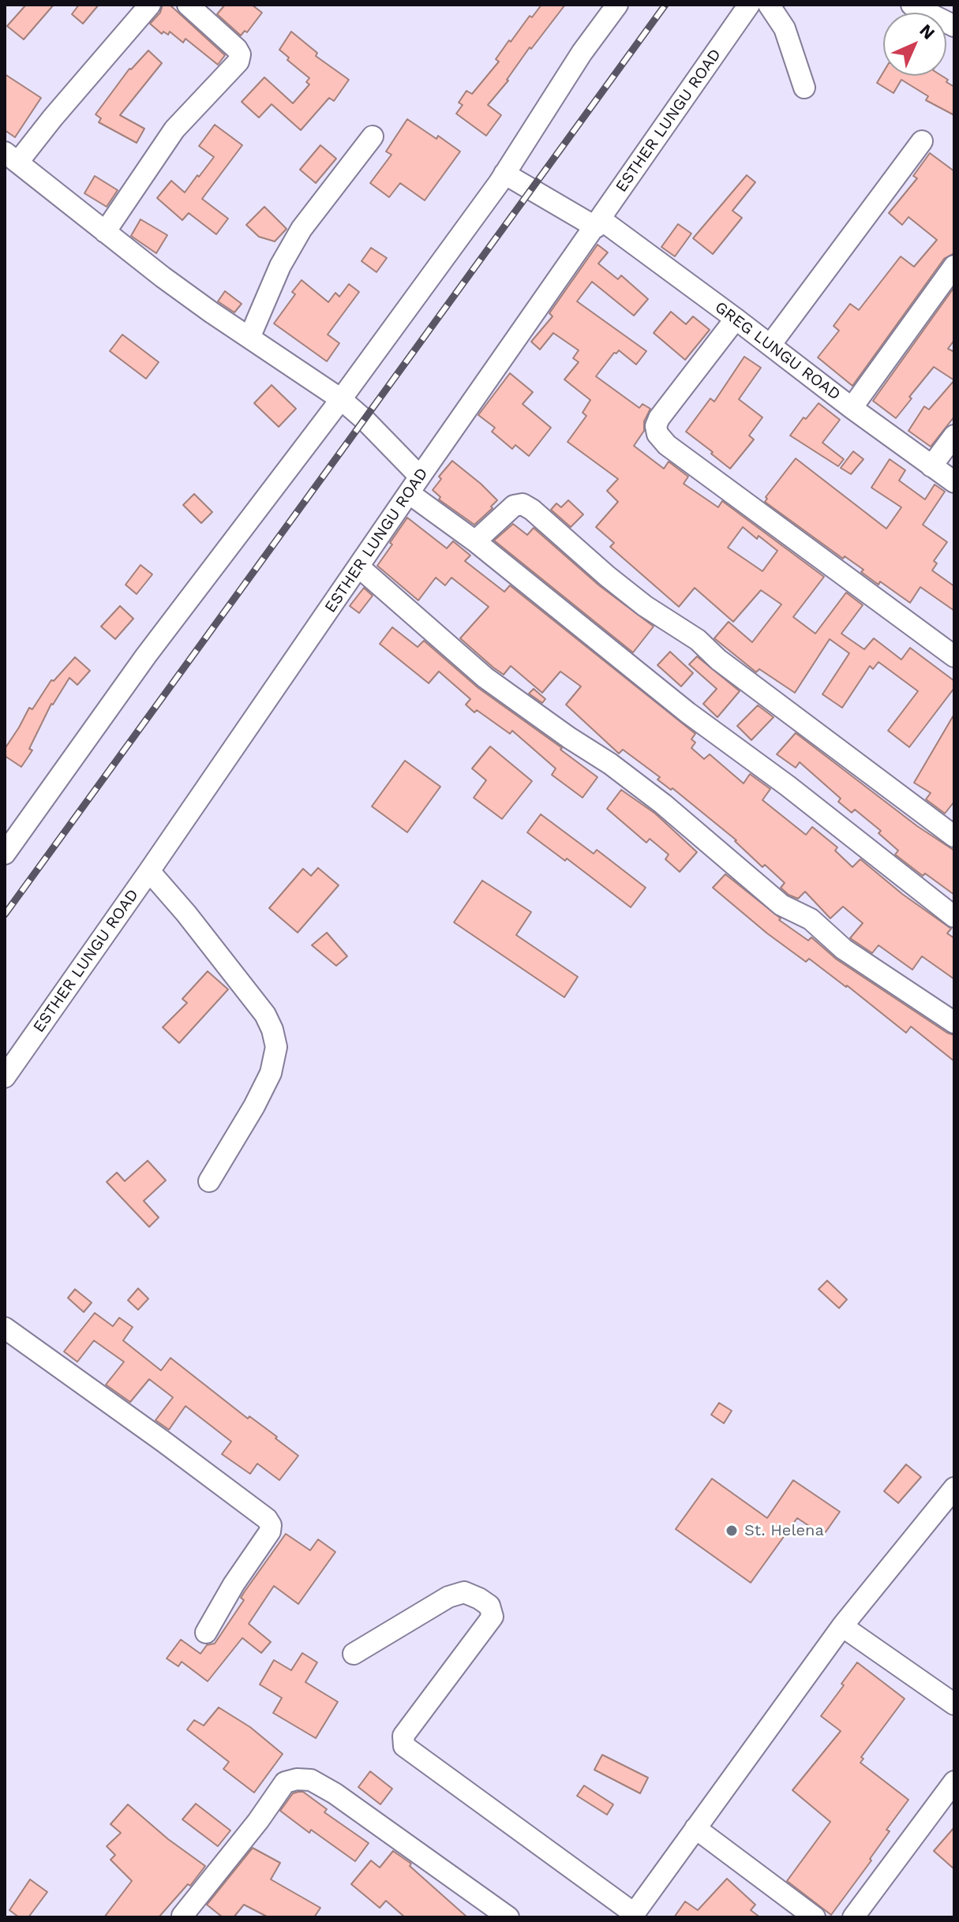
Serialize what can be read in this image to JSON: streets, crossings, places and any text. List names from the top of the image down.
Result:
{
  "streets": {
    "street": ["ESTHER LUNGU ROAD", "GREG LUNGU ROAD"]
  },
  "crossings": [
    ["ESTHER LUNGU ROAD", "GREG LUNGU ROAD"]
  ],
  "places": ["St. Helena"],
  "north": "top right"
}
